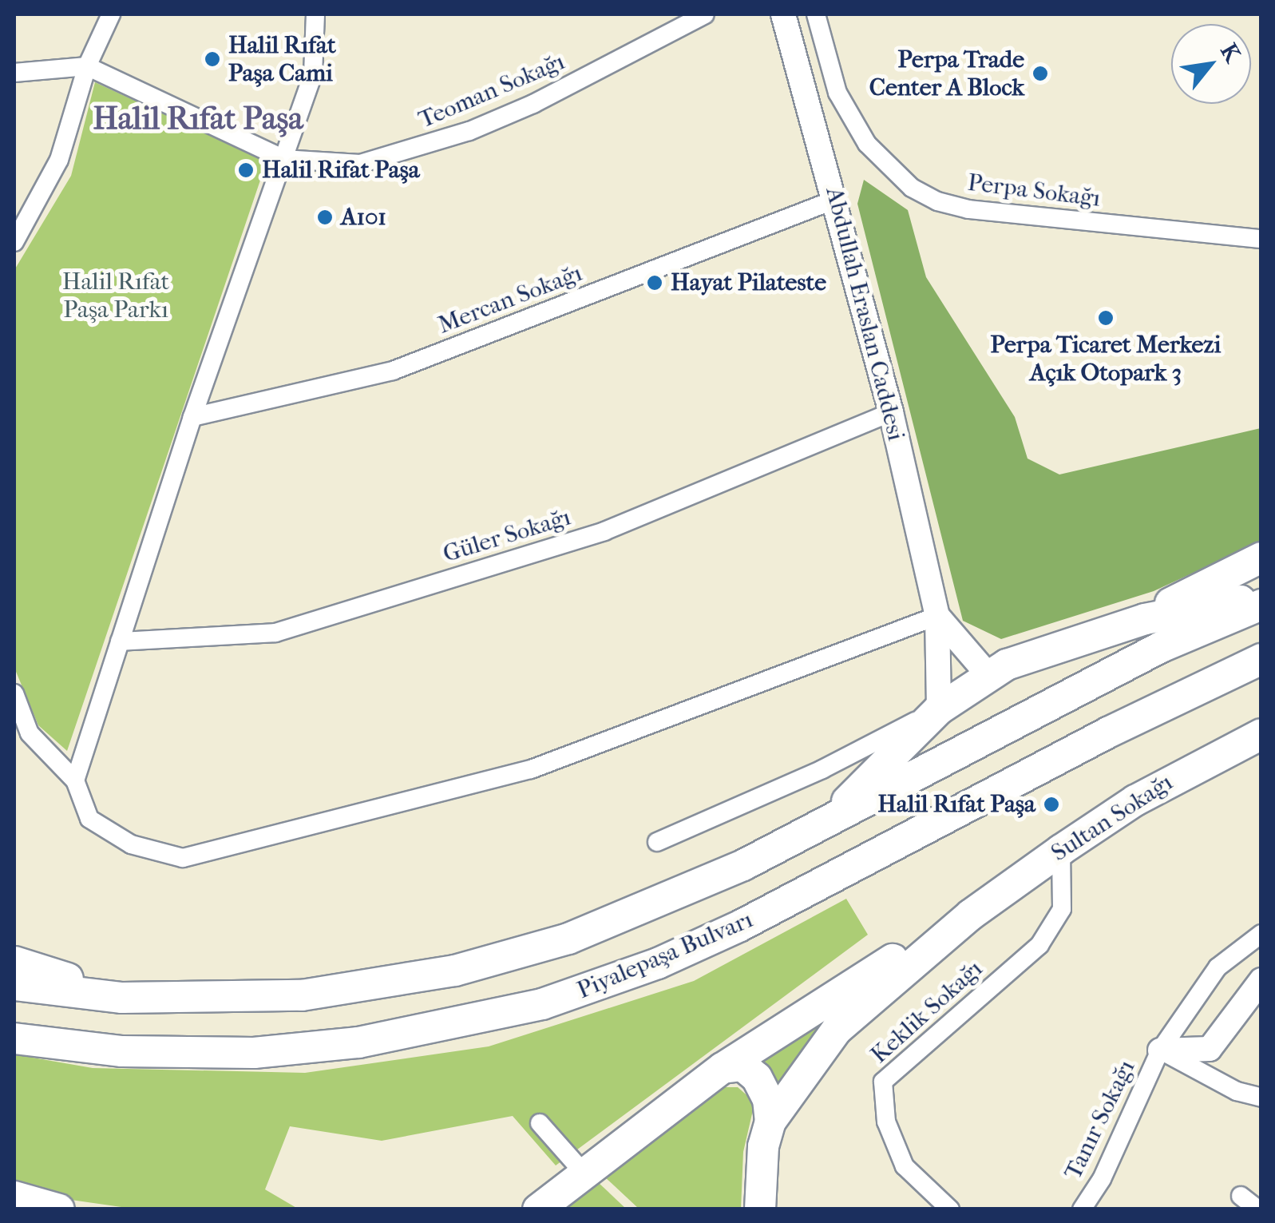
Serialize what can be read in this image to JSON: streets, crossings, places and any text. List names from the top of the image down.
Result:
{
  "streets": {
    "main road": ["Sultan Sokağı", "Piyalepaşa Bulvarı"],
    "street": [
      "Teoman Sokağı",
      "Perpa Sokağı",
      "Mercan Sokağı",
      "Abdullah Eraslan Caddesi",
      "Güler Sokağı",
      "Keklik Sokağı",
      "Tanır Sokağı"
    ]
  },
  "crossings": [
    ["Mercan Sokağı", "Abdullah Eraslan Caddesi"],
    ["Abdullah Eraslan Caddesi", "Güler Sokağı"],
    ["Sultan Sokağı", "Keklik Sokağı"]
  ],
  "districts": ["Halil Rıfat Paşa"],
  "parks": ["Halil Rıfat Paşa Parkı"],
  "places": [
    "Halil Rıfat Paşa Cami",
    "Perpa Trade Center A Block",
    "Halil Rifat Paşa",
    "A101",
    "Hayat Pilateste",
    "Perpa Ticaret Merkezi Açık Otopark 3",
    "Halil Rıfat Paşa"
  ],
  "north": "top right"
}
